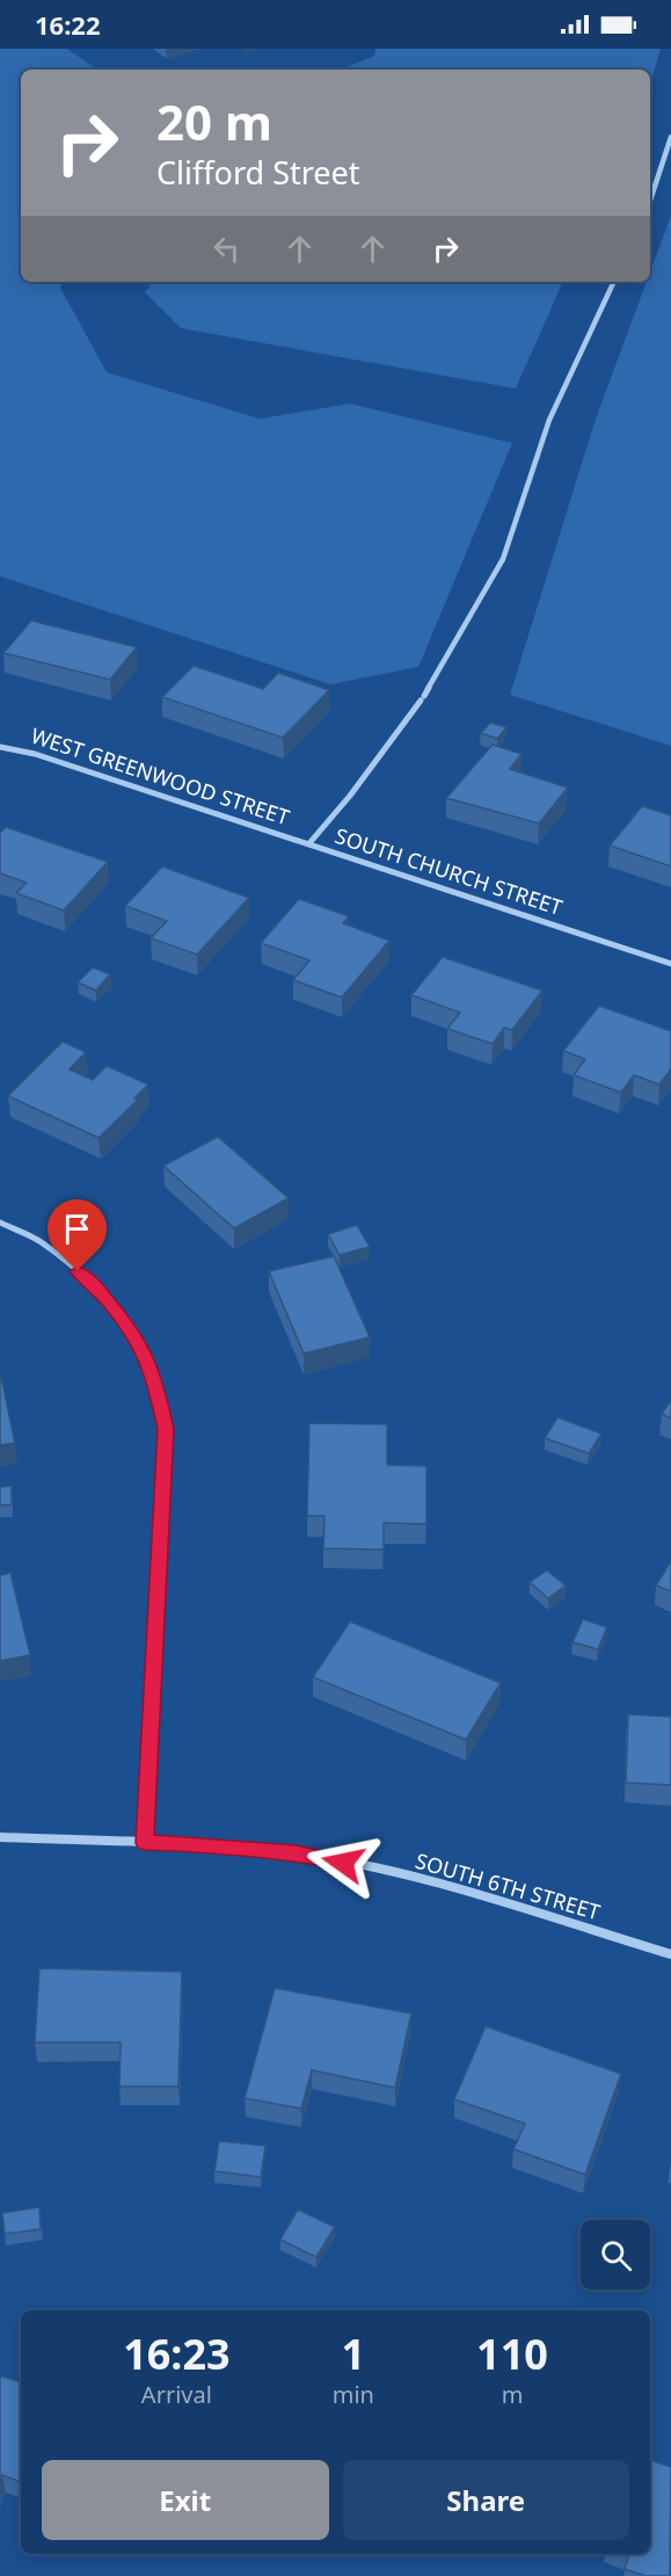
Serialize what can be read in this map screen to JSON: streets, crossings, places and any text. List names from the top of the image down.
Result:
{
  "streets": {
    "street": ["WEST GREENWOOD STREET", "SOUTH CHURCH STREET", "SOUTH 6TH STREET"]
  },
  "crossings": [
    ["WEST GREENWOOD STREET", "SOUTH CHURCH STREET"]
  ],
  "page": {
    "status": "16:22",
    "turn": ["20 m", "Clifford Street"],
    "eta": [
      "16:23",
      "Arrival",
      "1",
      "min",
      "110",
      "m"
    ],
    "buttons": ["Exit", "Share"]
  }
}
